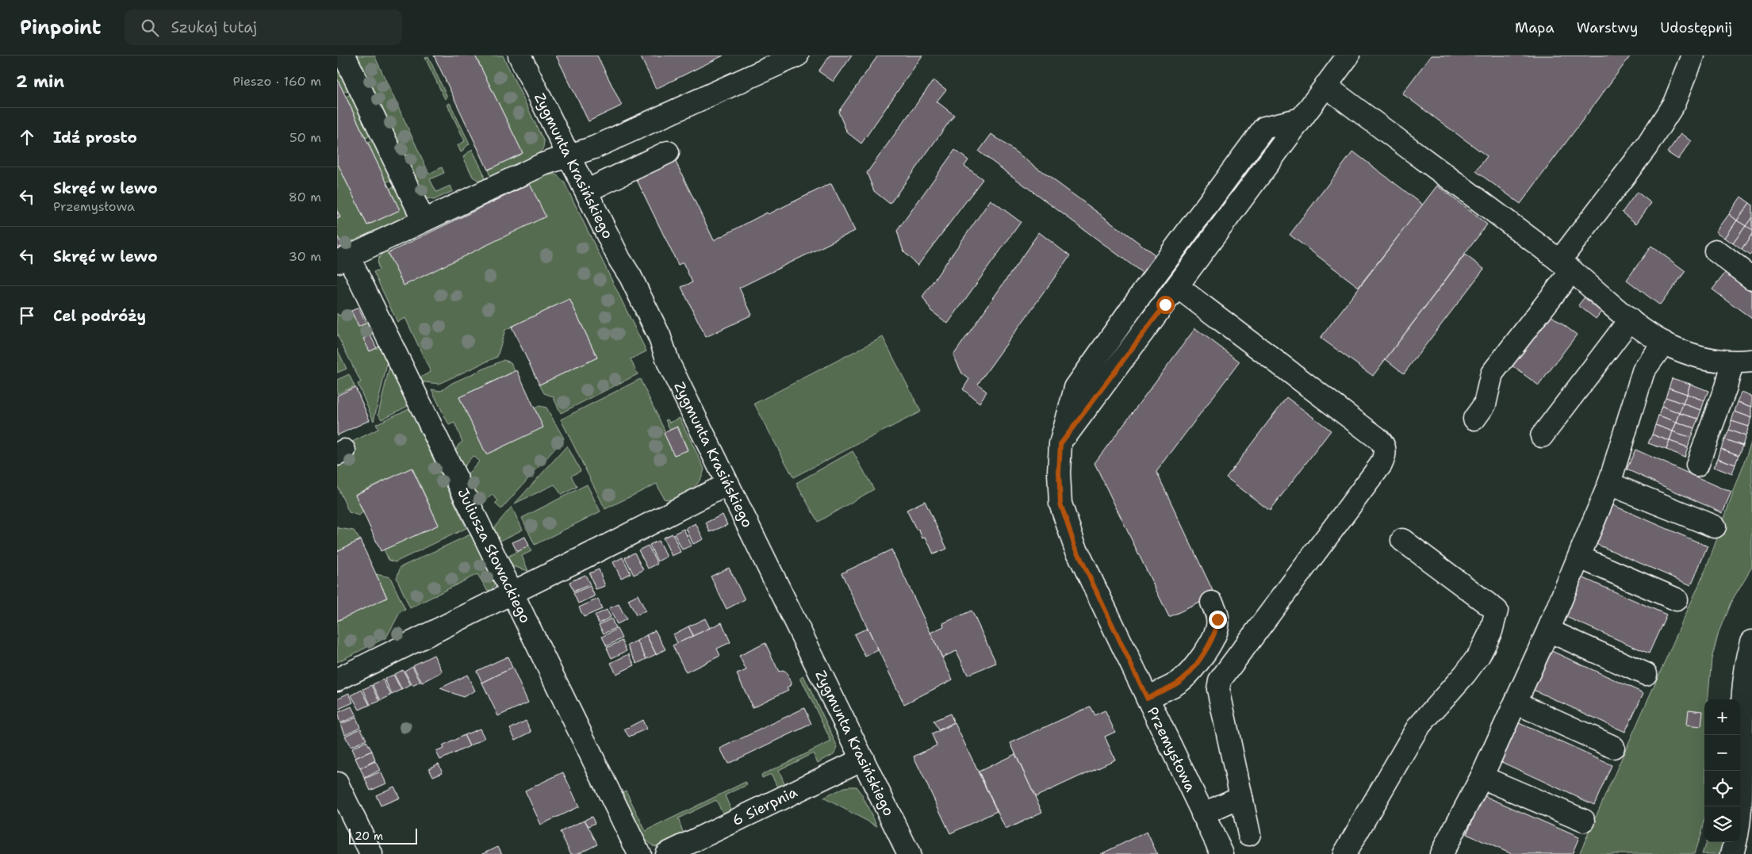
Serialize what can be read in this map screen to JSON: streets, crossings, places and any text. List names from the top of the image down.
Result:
{
  "streets": {
    "street": [
      "Zygmunta Krasińskiego",
      "Juliusza Słowackiego",
      "Przemysłowa",
      "6 Sierpnia"
    ]
  },
  "crossings": [
    ["Zygmunta Krasińskiego", "6 Sierpnia"]
  ],
  "scale_bar": "20 m",
  "page": {
    "header": "Pinpoint",
    "search": "Szukaj tutaj",
    "nav": ["Mapa", "Warstwy", "Udostępnij"],
    "heading": ["2 min", "Pieszo · 160 m"],
    "list": [
      ["Idź prosto", "50 m"],
      ["Skręć w lewo", "Przemysłowa", "80 m"],
      ["Skręć w lewo", "30 m"],
      "Cel podróży"
    ],
    "map_buttons": ["+", "−"],
    "scale": "20 m"
  }
}
